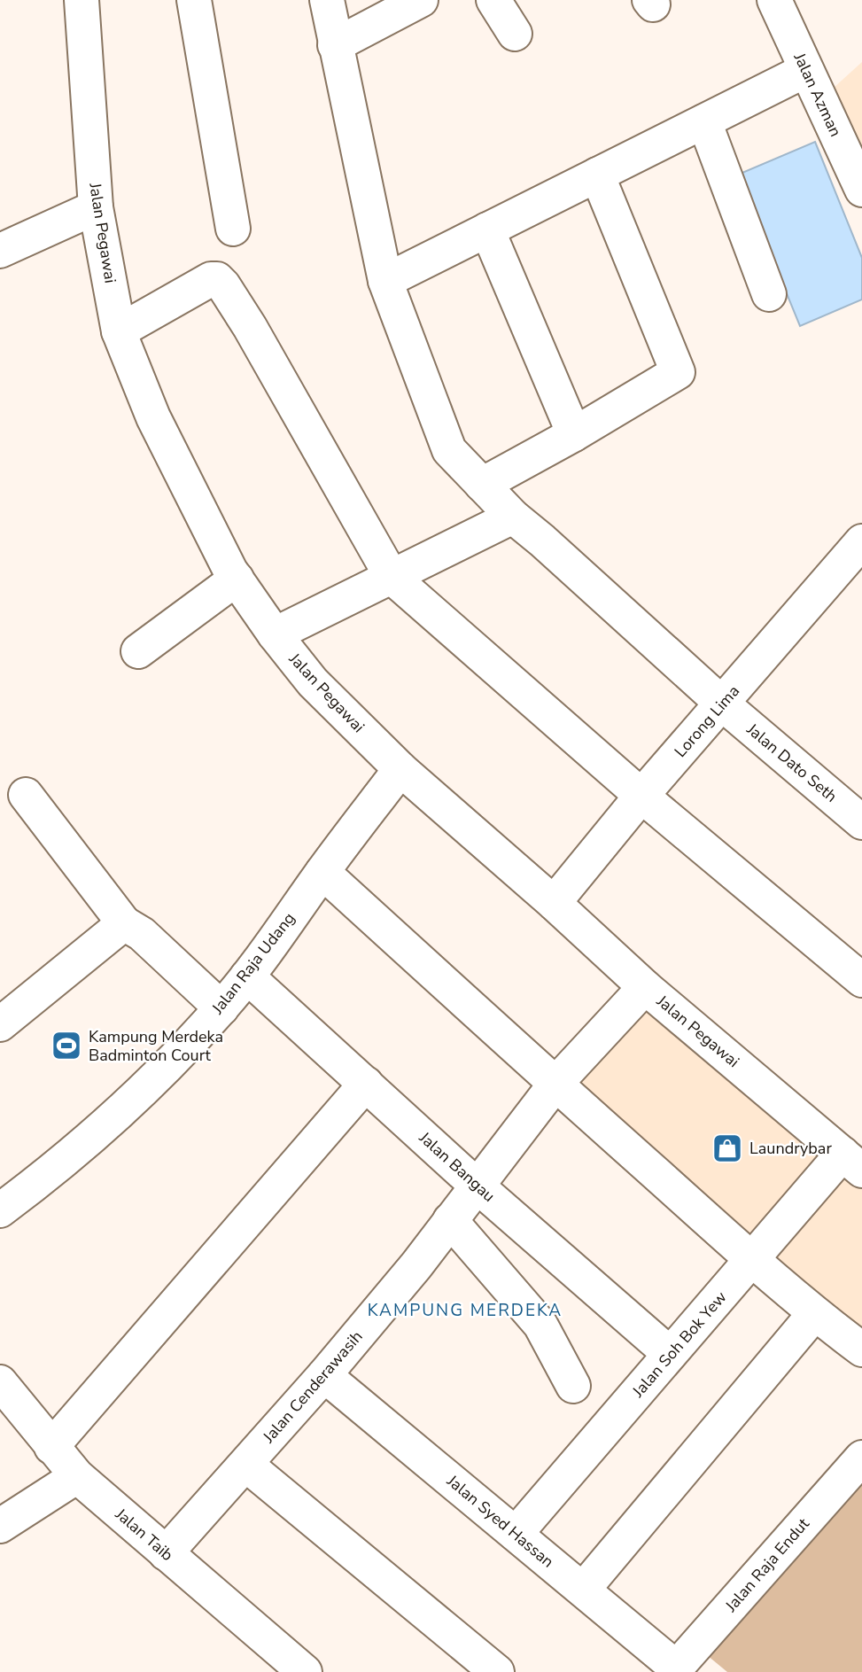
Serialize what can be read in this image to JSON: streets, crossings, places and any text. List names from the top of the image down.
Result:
{
  "streets": {
    "street": [
      "Jalan Azman",
      "Jalan Pegawai",
      "Lorong Lima",
      "Jalan Dato Seth",
      "Jalan Raja Udang",
      "Jalan Bangau",
      "Jalan Soh Bok Yew",
      "Jalan Cenderawasih",
      "Jalan Syed Hassan",
      "Jalan Taib",
      "Jalan Raja Endut"
    ]
  },
  "crossings": [
    ["Jalan Pegawai", "Lorong Lima"],
    ["Jalan Pegawai", "Jalan Raja Udang"],
    ["Jalan Pegawai", "Jalan Soh Bok Yew"],
    ["Jalan Pegawai", "Jalan Cenderawasih"],
    ["Lorong Lima", "Jalan Dato Seth"],
    ["Jalan Raja Udang", "Jalan Bangau"],
    ["Jalan Bangau", "Jalan Soh Bok Yew"],
    ["Jalan Bangau", "Jalan Cenderawasih"],
    ["Jalan Soh Bok Yew", "Jalan Syed Hassan"],
    ["Jalan Cenderawasih", "Jalan Syed Hassan"],
    ["Jalan Cenderawasih", "Jalan Taib"],
    ["Jalan Syed Hassan", "Jalan Raja Endut"]
  ],
  "districts": ["KAMPUNG MERDEKA"],
  "places": {
    "sports": ["Kampung Merdeka Badminton Court"],
    "shop": ["Laundrybar"]
  }
}
